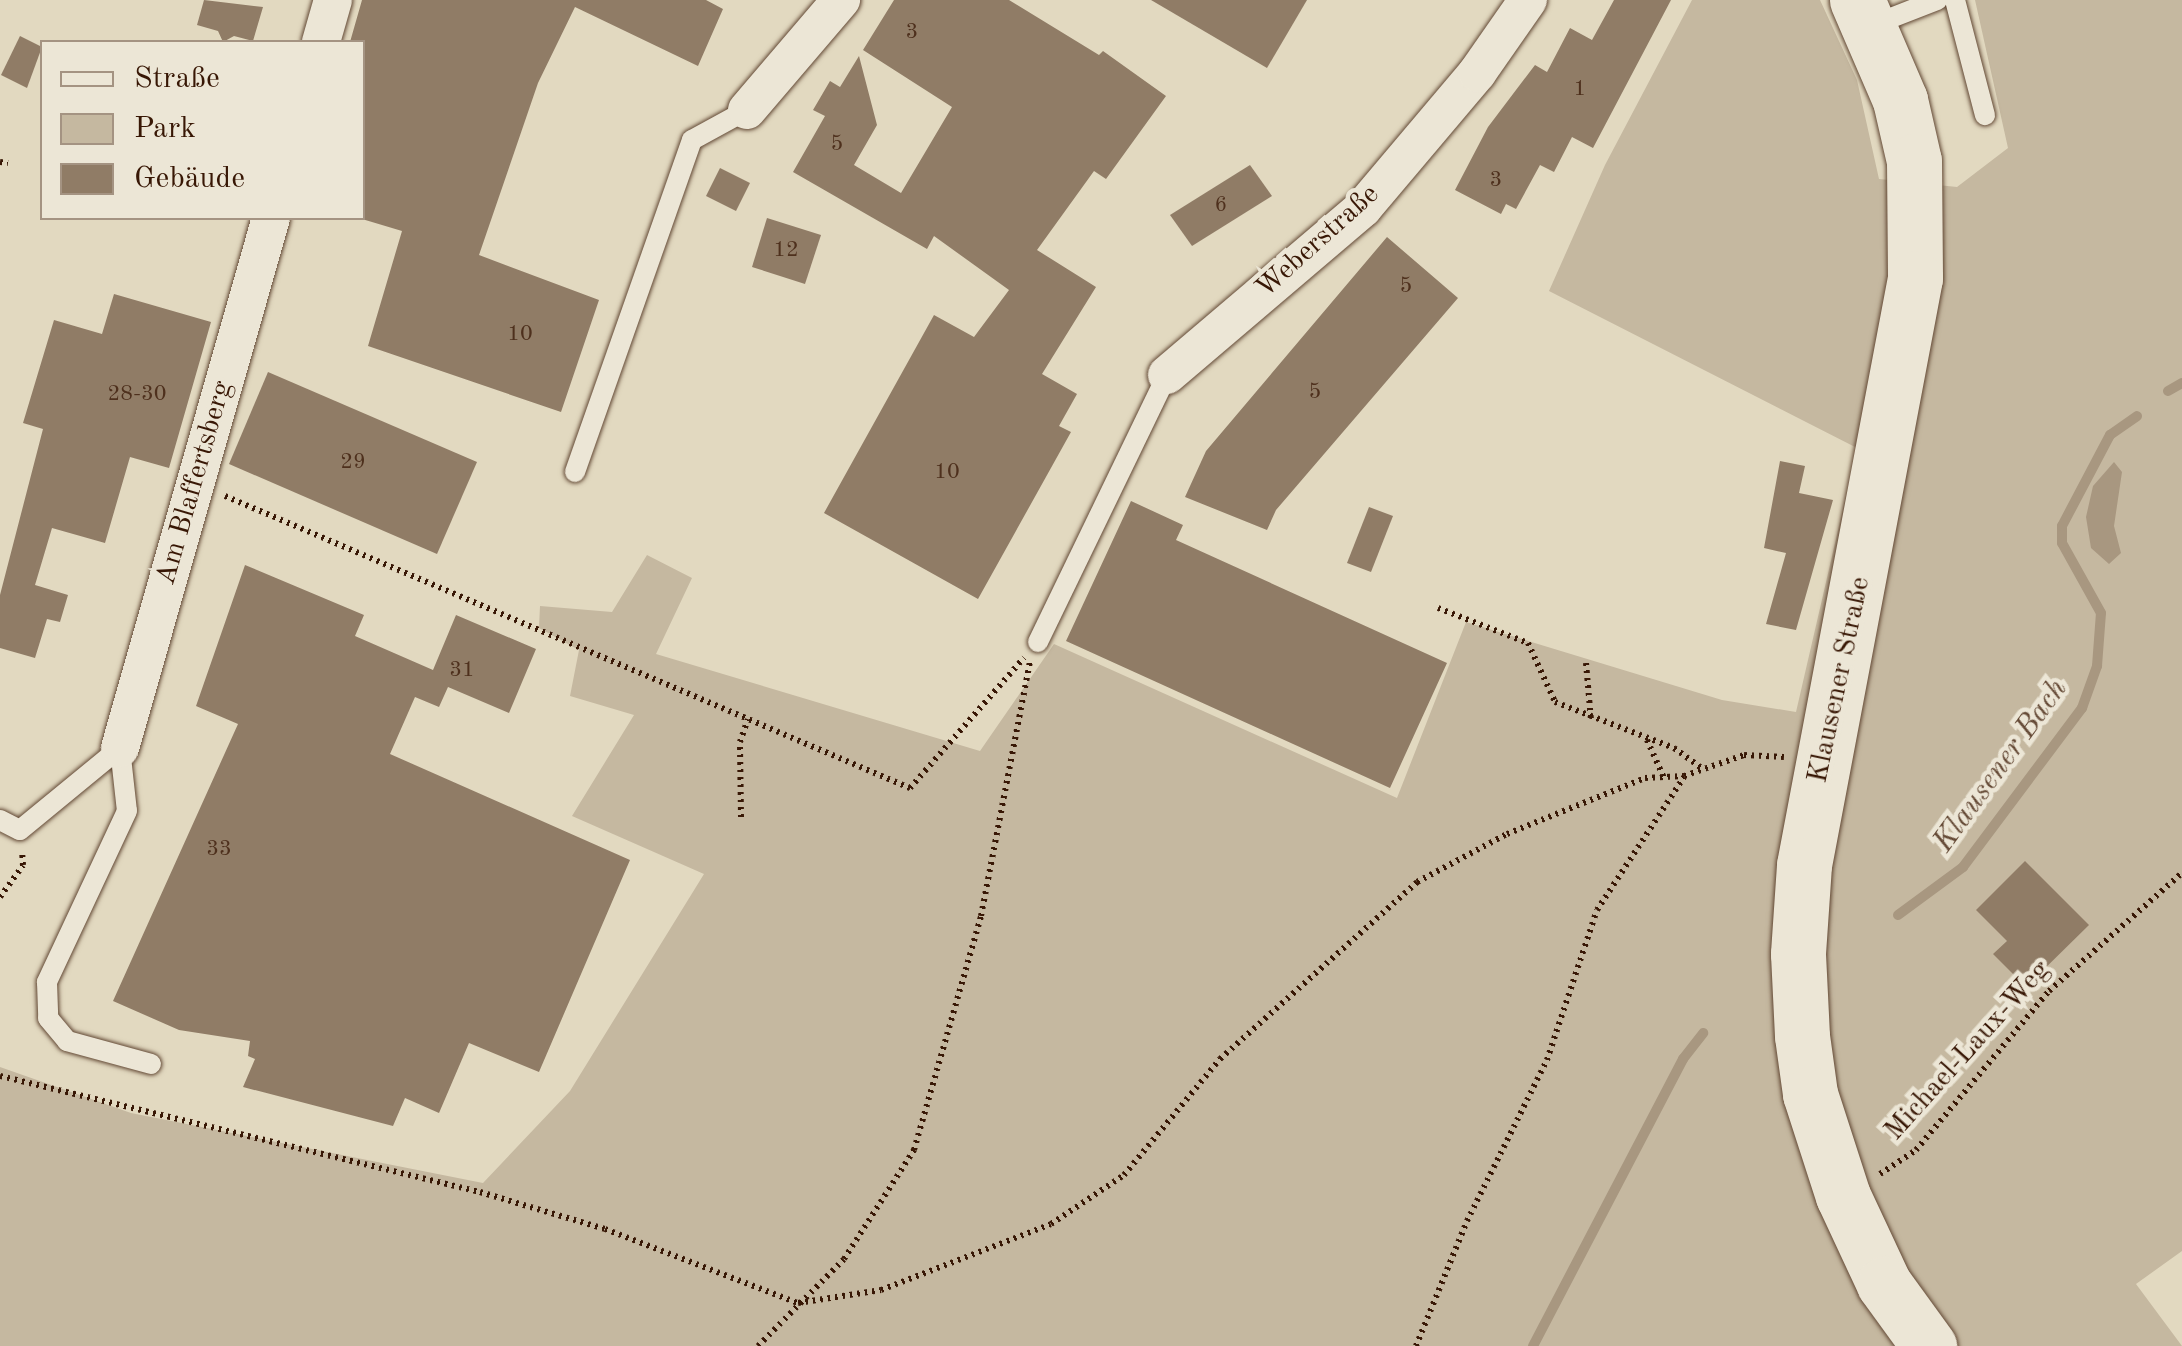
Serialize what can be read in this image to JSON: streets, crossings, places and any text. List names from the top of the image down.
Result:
{
  "streets": {
    "main road": ["Klausener Straße"],
    "street": ["Weberstraße", "Am Blaffertsberg"],
    "path": ["Michael-Laux-Weg"]
  },
  "water": ["Klausener Bach"],
  "house_numbers": [
    "3",
    "1",
    "5",
    "3",
    "6",
    "12",
    "5",
    "10",
    "5",
    "28-30",
    "29",
    "10",
    "31",
    "33"
  ],
  "legend": ["Straße", "Park", "Gebäude"]
}
